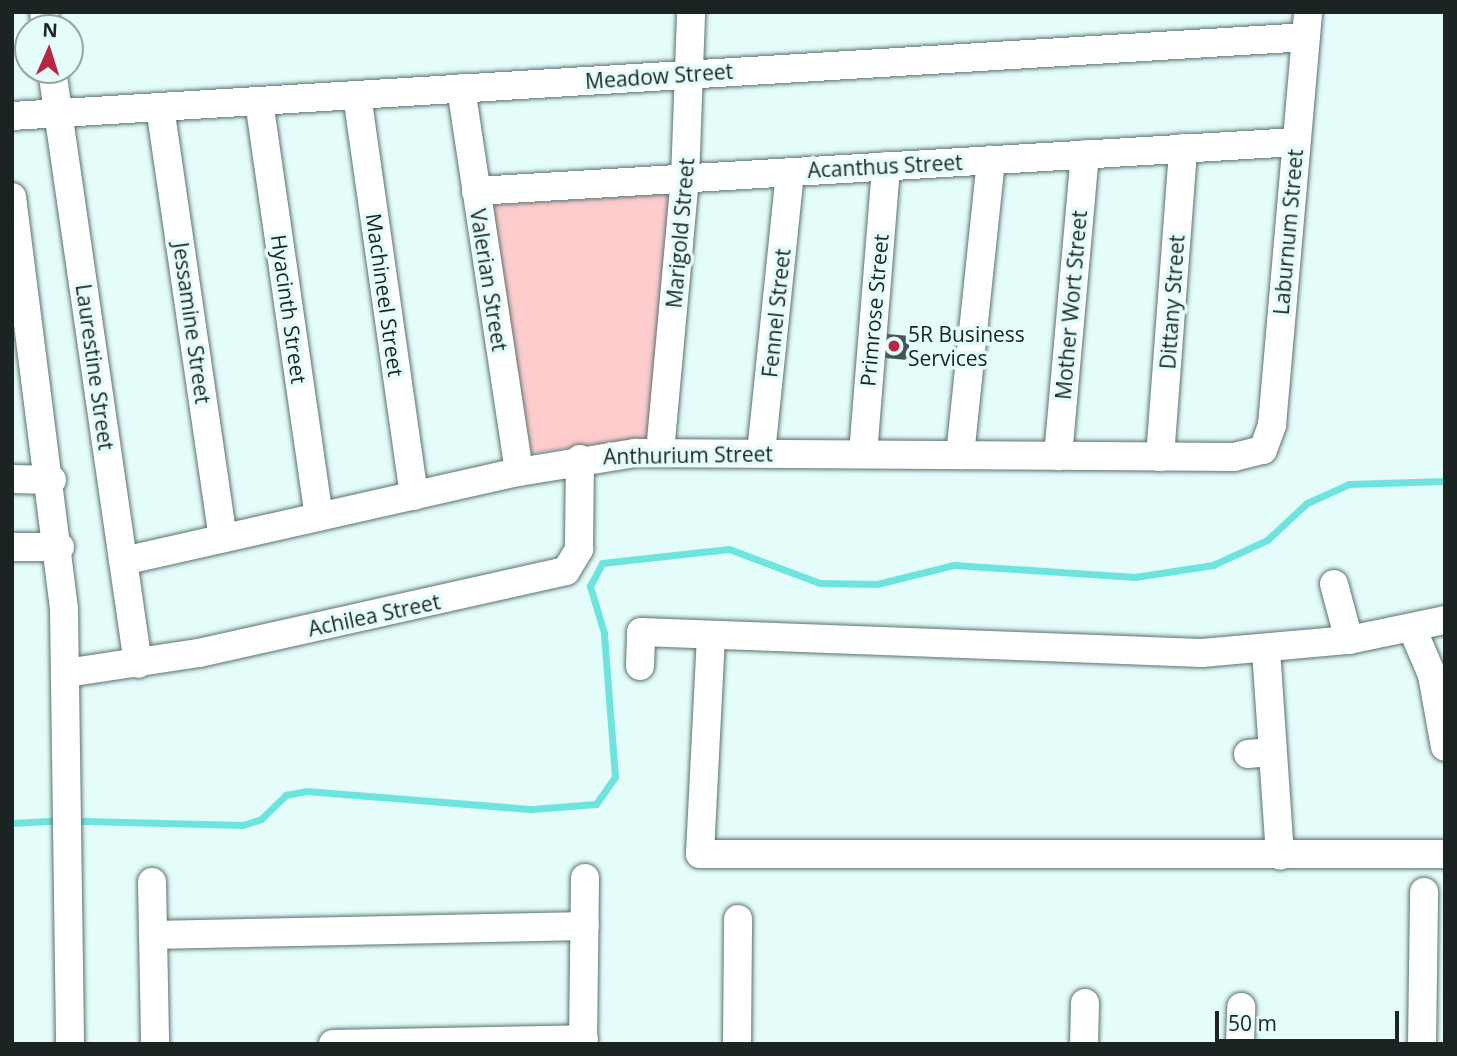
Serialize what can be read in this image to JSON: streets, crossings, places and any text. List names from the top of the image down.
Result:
{
  "streets": {
    "street": [
      "Meadow Street",
      "Acanthus Street",
      "Laburnum Street",
      "Marigold Street",
      "Valerian Street",
      "Machineel Street",
      "Dittany Street",
      "Mother Wort Street",
      "Hyacinth Street",
      "Primrose Street",
      "Fennel Street",
      "Jessamine Street",
      "Laurestine Street",
      "Anthurium Street",
      "Achilea Street"
    ]
  },
  "crossings": [
    ["Meadow Street", "Laburnum Street"],
    ["Meadow Street", "Marigold Street"],
    ["Meadow Street", "Valerian Street"],
    ["Meadow Street", "Machineel Street"],
    ["Meadow Street", "Hyacinth Street"],
    ["Meadow Street", "Jessamine Street"],
    ["Meadow Street", "Laurestine Street"],
    ["Acanthus Street", "Laburnum Street"],
    ["Acanthus Street", "Marigold Street"],
    ["Acanthus Street", "Valerian Street"],
    ["Acanthus Street", "Dittany Street"],
    ["Acanthus Street", "Mother Wort Street"],
    ["Acanthus Street", "Primrose Street"],
    ["Acanthus Street", "Fennel Street"],
    ["Laburnum Street", "Anthurium Street"],
    ["Marigold Street", "Anthurium Street"],
    ["Valerian Street", "Anthurium Street"],
    ["Machineel Street", "Anthurium Street"],
    ["Dittany Street", "Anthurium Street"],
    ["Mother Wort Street", "Anthurium Street"],
    ["Hyacinth Street", "Anthurium Street"],
    ["Primrose Street", "Anthurium Street"],
    ["Fennel Street", "Anthurium Street"],
    ["Jessamine Street", "Anthurium Street"],
    ["Laurestine Street", "Anthurium Street"],
    ["Laurestine Street", "Achilea Street"],
    ["Anthurium Street", "Achilea Street"]
  ],
  "places": ["5R Business Services"],
  "scale_bar": "50 m",
  "north": "top"
}
